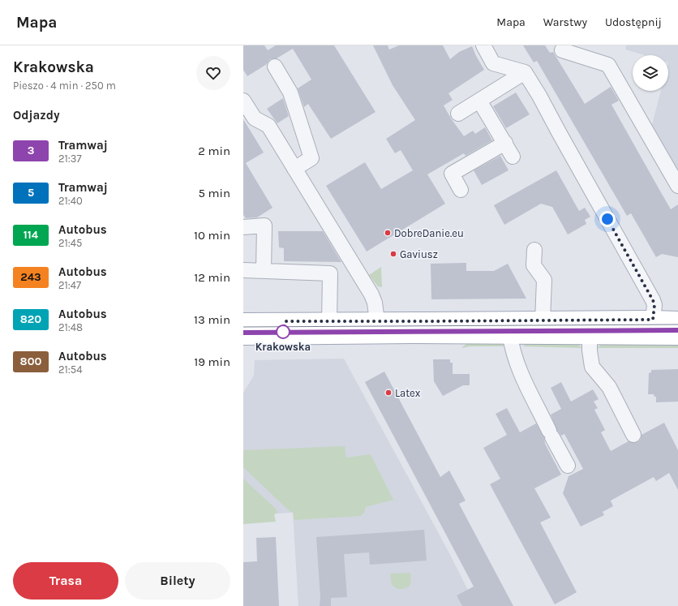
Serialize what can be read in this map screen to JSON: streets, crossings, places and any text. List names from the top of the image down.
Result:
{
  "places": [
    "DobreDanie.eu",
    "Gaviusz",
    "Krakowska",
    "Latex"
  ],
  "lines": ["tram line 3"],
  "page": {
    "header": "Mapa",
    "nav": ["Mapa", "Warstwy", "Udostępnij"],
    "heading": [
      ["Krakowska", "Pieszo · 4 min · 250 m"],
      "Odjazdy"
    ],
    "list": [
      {
        "mark": "3",
        "name": "Tramwaj",
        "note": "21:37",
        "value": "2 min"
      },
      {
        "mark": "5",
        "name": "Tramwaj",
        "note": "21:40",
        "value": "5 min"
      },
      {
        "mark": "114",
        "name": "Autobus",
        "note": "21:45",
        "value": "10 min"
      },
      {
        "mark": "243",
        "name": "Autobus",
        "note": "21:47",
        "value": "12 min"
      },
      {
        "mark": "820",
        "name": "Autobus",
        "note": "21:48",
        "value": "13 min"
      },
      {
        "mark": "800",
        "name": "Autobus",
        "note": "21:54",
        "value": "19 min"
      }
    ],
    "buttons": ["Trasa", "Bilety"]
  }
}
